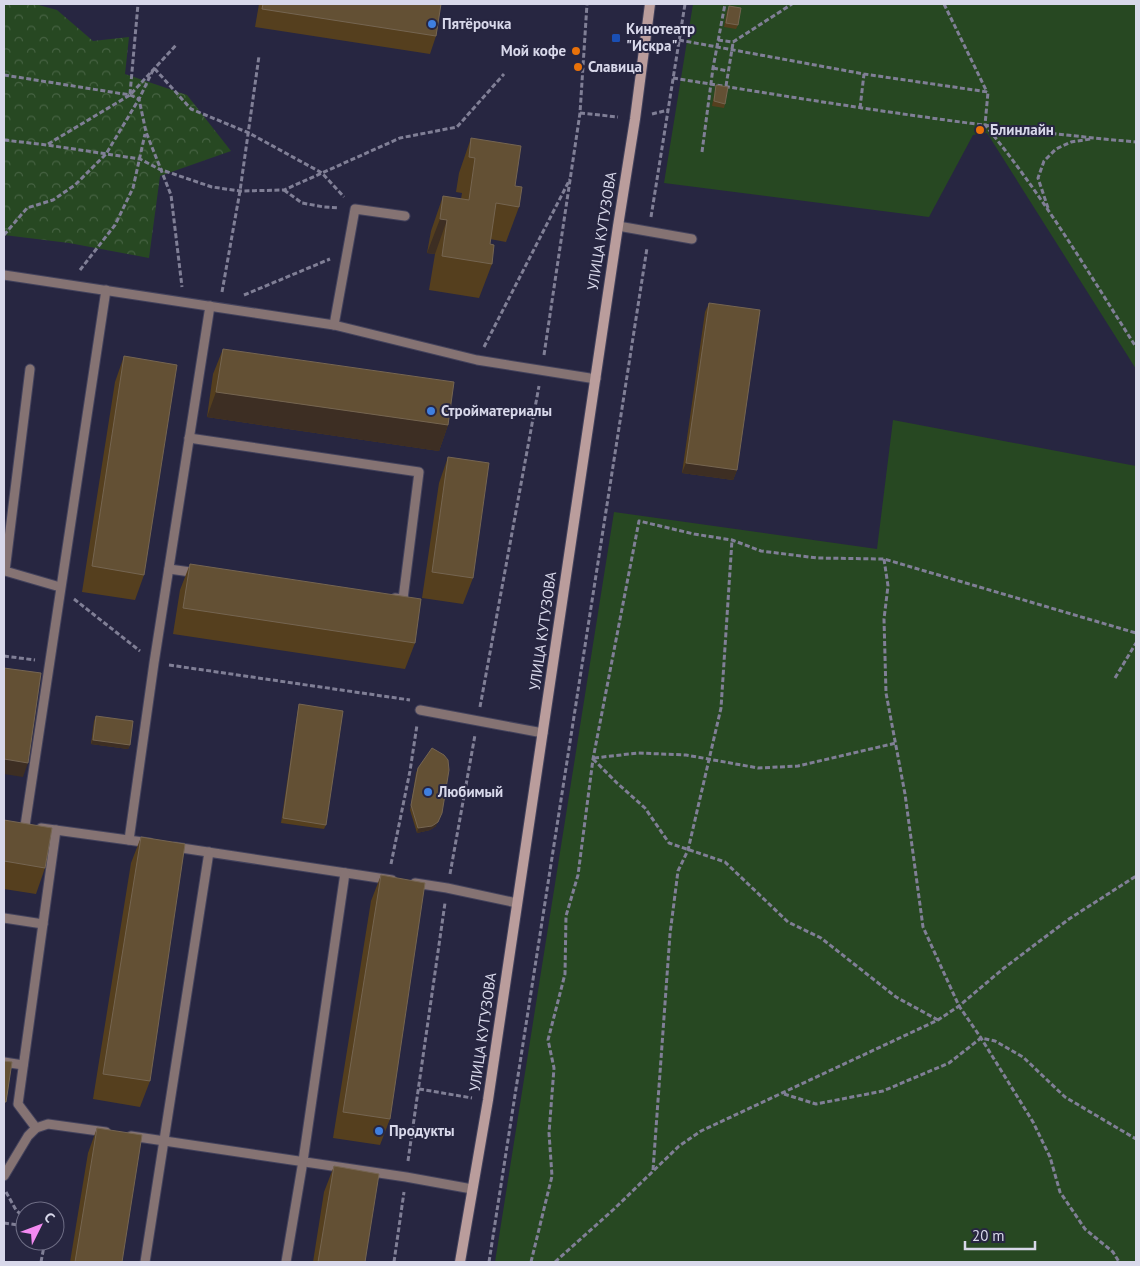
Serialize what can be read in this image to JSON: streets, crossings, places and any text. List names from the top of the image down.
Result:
{
  "streets": {
    "main road": ["УЛИЦА КУТУЗОВА"]
  },
  "places": {
    "other": [
      "Пятёрочка",
      "Мой кофе",
      "Славица",
      "Блинлайн",
      "Стройматериалы",
      "Любимый",
      "Продукты"
    ],
    "transit": ["Кинотеатр \"Искра\""]
  },
  "scale_bar": "20 m",
  "north": "top right"
}
